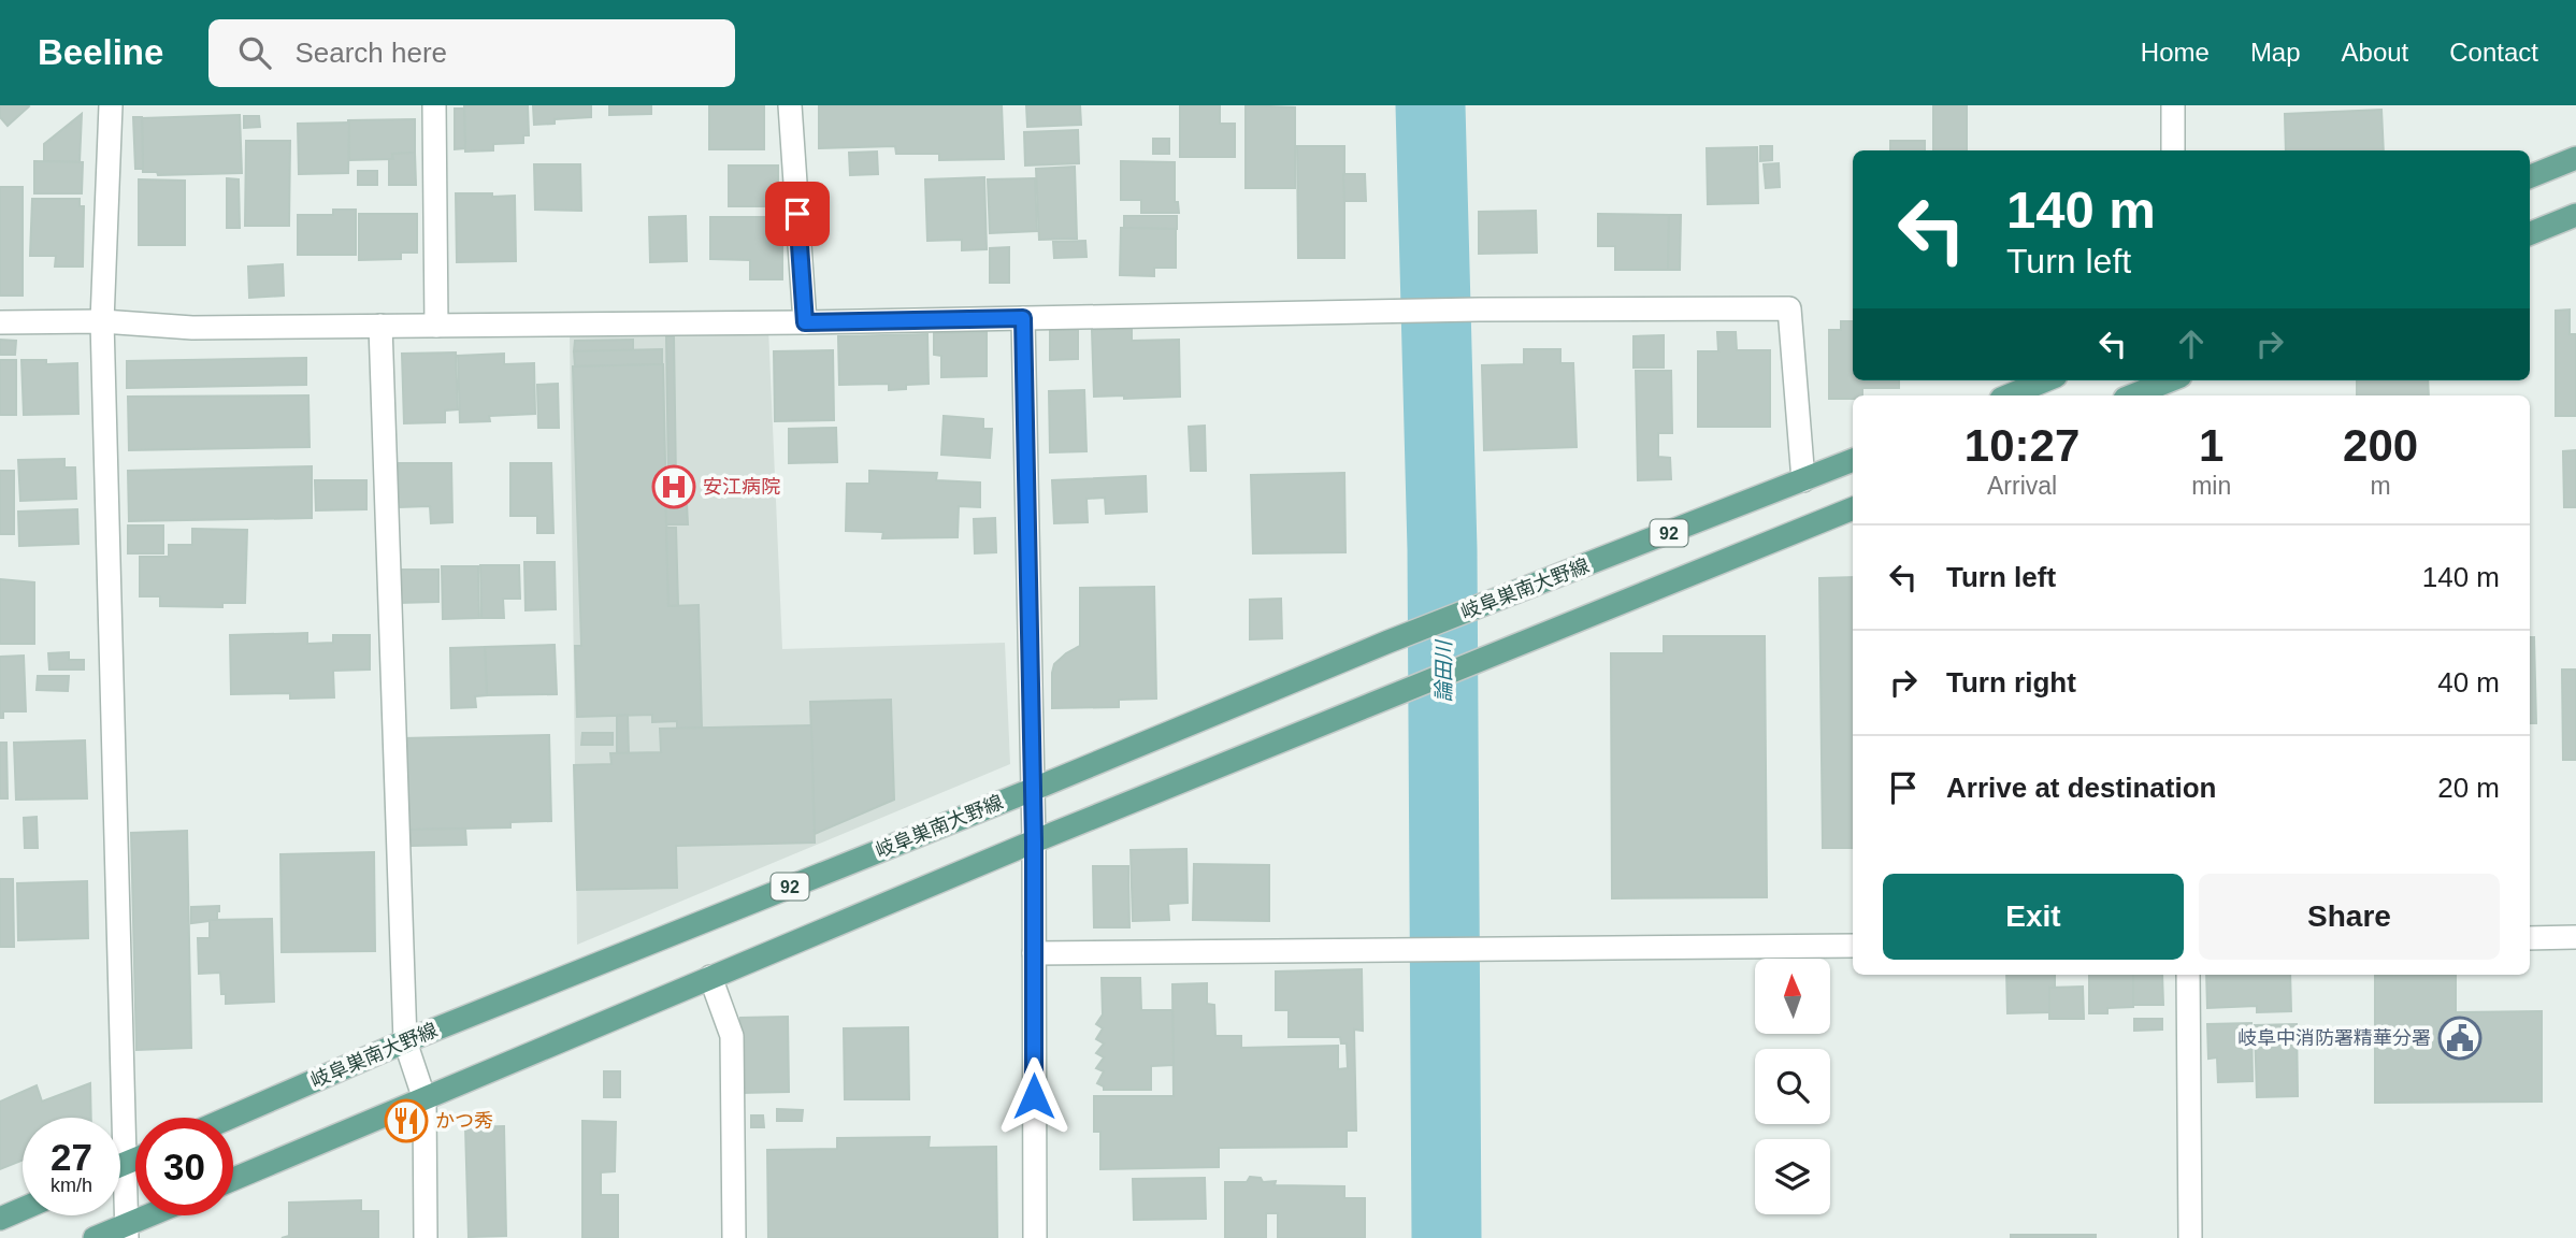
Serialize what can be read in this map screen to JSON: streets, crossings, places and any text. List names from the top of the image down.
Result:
{
  "streets": {
    "main road": ["92", "岐阜巣南大野線"]
  },
  "water": ["論田川"],
  "places": {
    "hospital": ["安江病院"],
    "public building": ["岐阜中消防署精華分署"],
    "restaurant": ["かつ秀"]
  },
  "north": "top",
  "page": {
    "header": "Beeline",
    "search": "Search here",
    "nav": [
      "Home",
      "Map",
      "About",
      "Contact"
    ],
    "turn": ["140 m", "Turn left"],
    "eta": [
      "10:27",
      "Arrival",
      "1",
      "min",
      "200",
      "m"
    ],
    "list": [
      {
        "name": "Turn left",
        "value": "140 m"
      },
      {
        "name": "Turn right",
        "value": "40 m"
      },
      {
        "name": "Arrive at destination",
        "value": "20 m"
      }
    ],
    "buttons": ["Exit", "Share"],
    "speed": "27 km/h",
    "limit": "30"
  }
}
